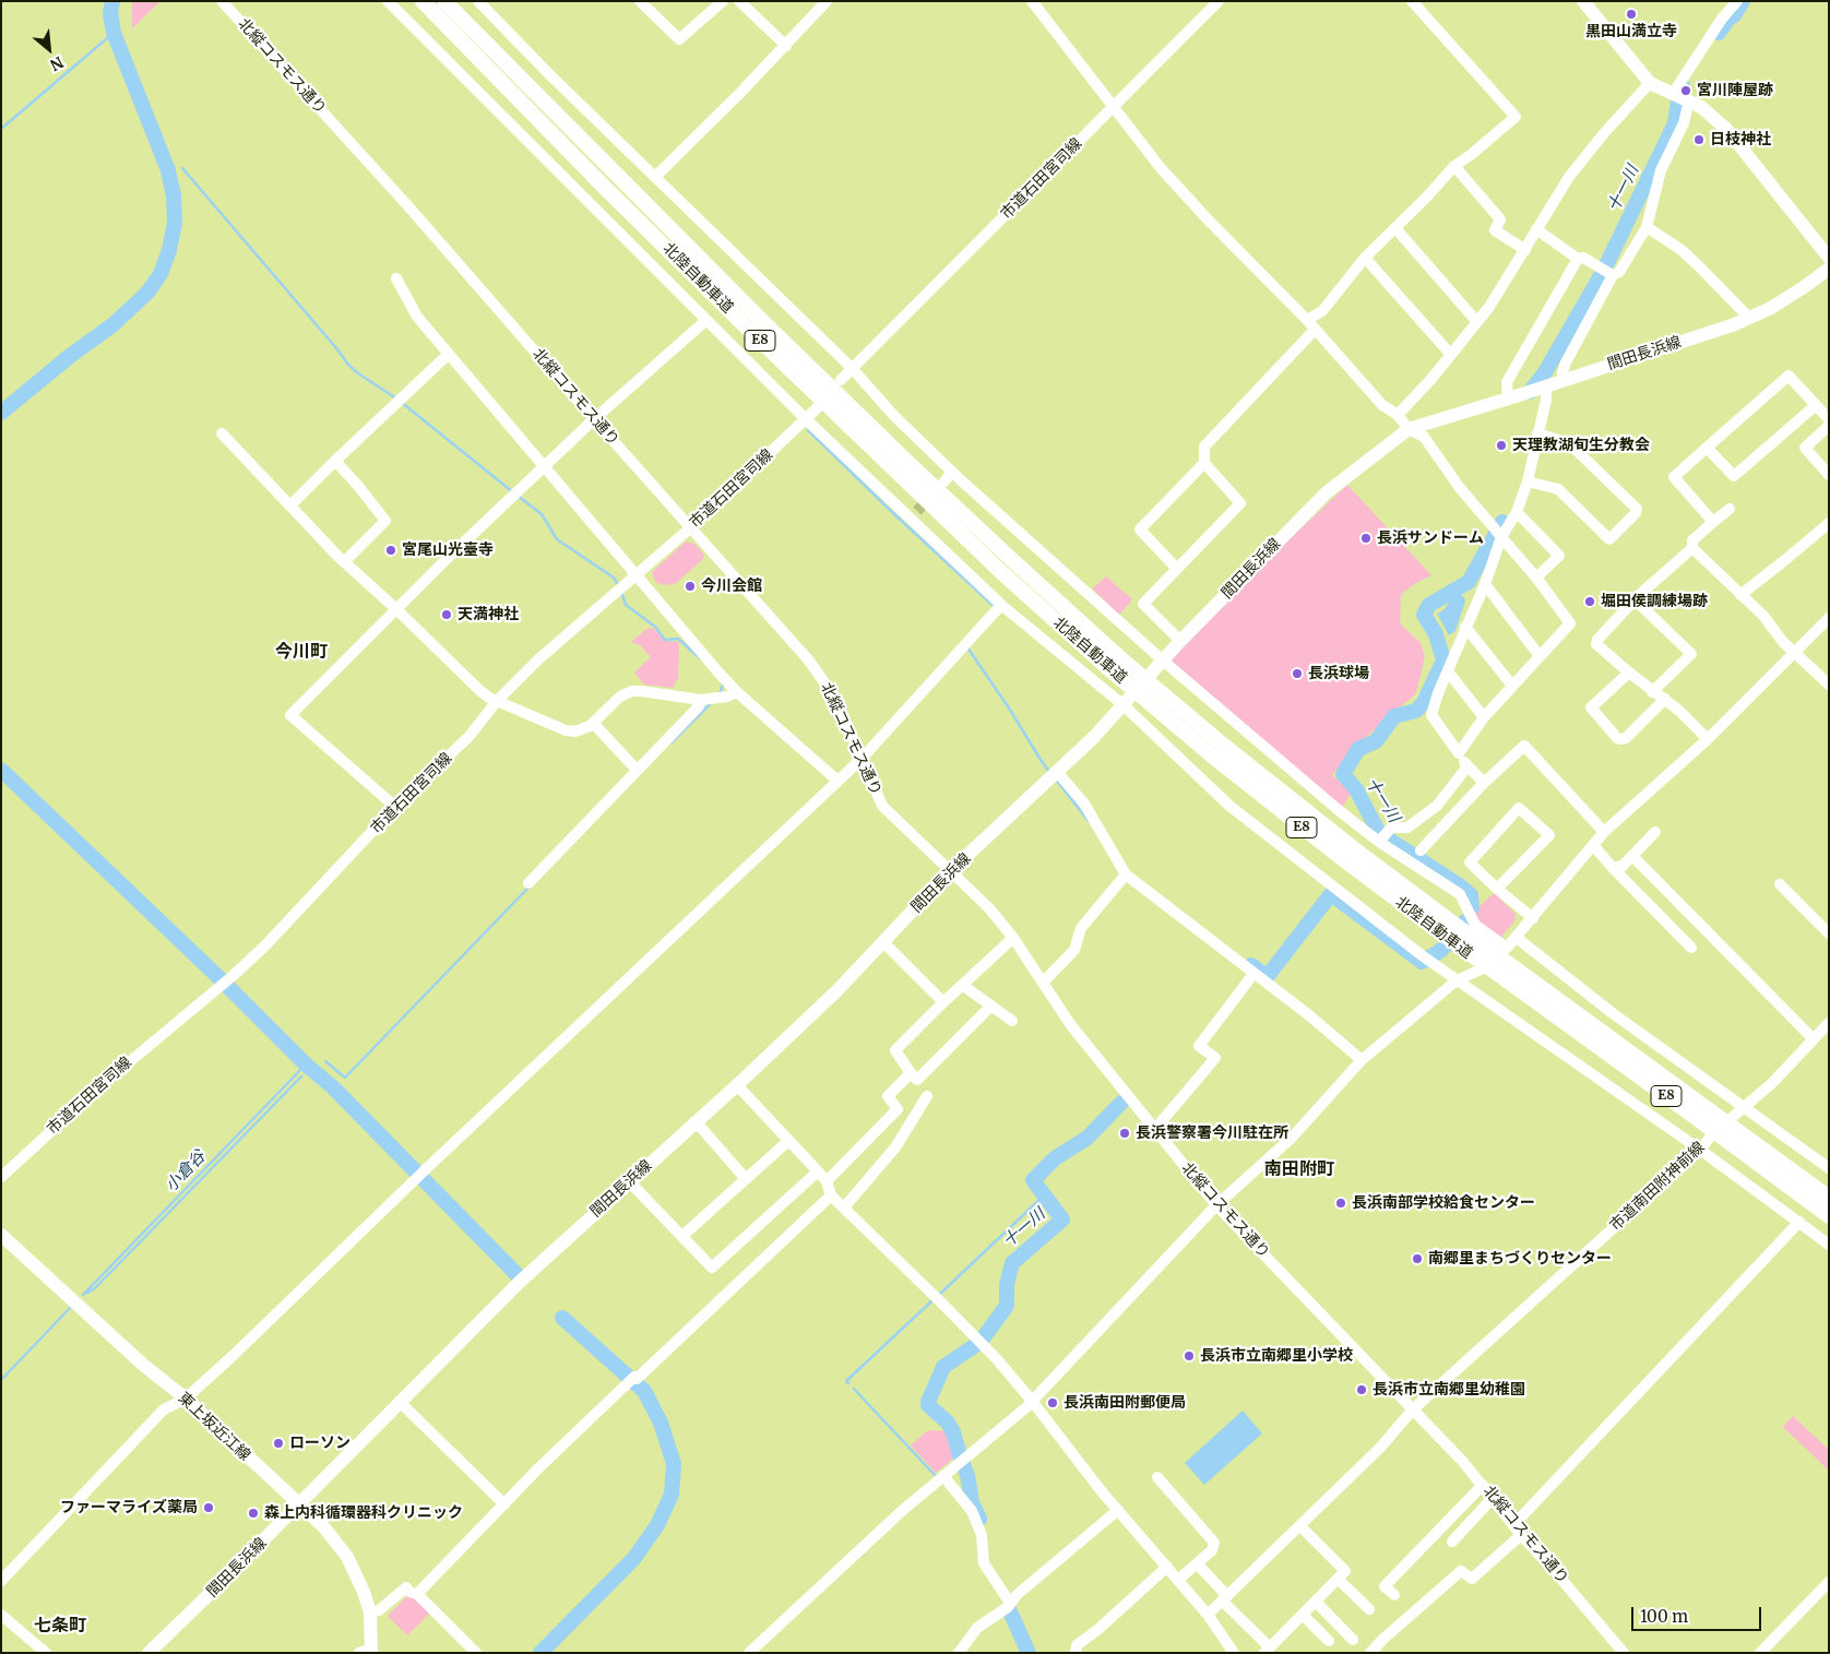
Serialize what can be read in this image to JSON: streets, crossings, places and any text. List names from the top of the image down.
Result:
{
  "streets": {
    "highway": ["北陸自動車道", "E8"],
    "main road": ["間田長浜線", "東上坂近江線"],
    "street": ["北縦コスモス通り", "市道石田宮司線", "市道南田附神前線"]
  },
  "crossings": [
    ["北縦コスモス通り", "市道石田宮司線"],
    ["北縦コスモス通り", "間田長浜線"],
    ["北縦コスモス通り", "市道南田附神前線"],
    ["間田長浜線", "東上坂近江線"]
  ],
  "districts": ["今川町", "南田附町", "七条町"],
  "water": ["十一川", "小倉谷"],
  "places": [
    "黒田山満立寺",
    "宮川陣屋跡",
    "日枝神社",
    "天理教湖旬生分教会",
    "長浜サンドーム",
    "宮尾山光臺寺",
    "今川会館",
    "堀田侯調練場跡",
    "天満神社",
    "長浜球場",
    "長浜警察署今川駐在所",
    "長浜南部学校給食センター",
    "南郷里まちづくりセンター",
    "長浜市立南郷里小学校",
    "長浜市立南郷里幼稚園",
    "長浜南田附郵便局",
    "ローソン",
    "ファーマライズ薬局",
    "森上内科循環器科クリニック"
  ],
  "scale_bar": "100 m",
  "north": "bottom right"
}
